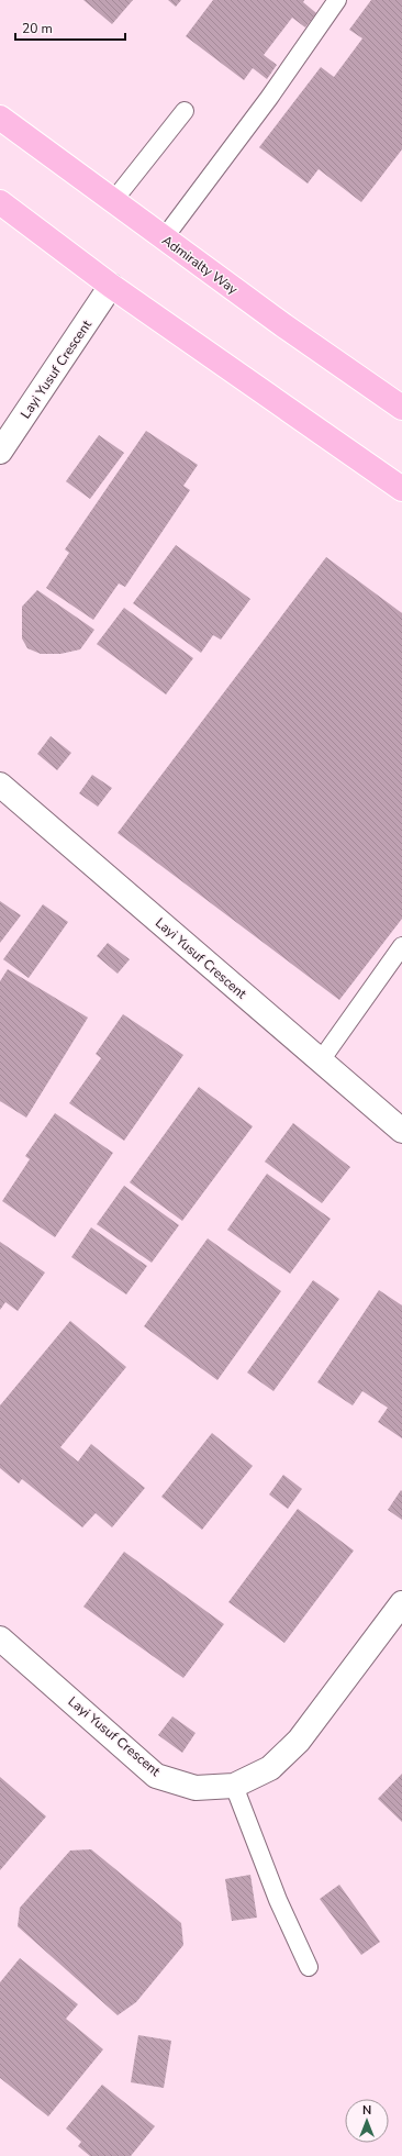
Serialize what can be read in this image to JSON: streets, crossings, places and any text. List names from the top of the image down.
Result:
{
  "streets": {
    "main road": ["Admiralty Way"],
    "street": ["Layi Yusuf Crescent"]
  },
  "scale_bar": "20 m",
  "north": "top"
}
